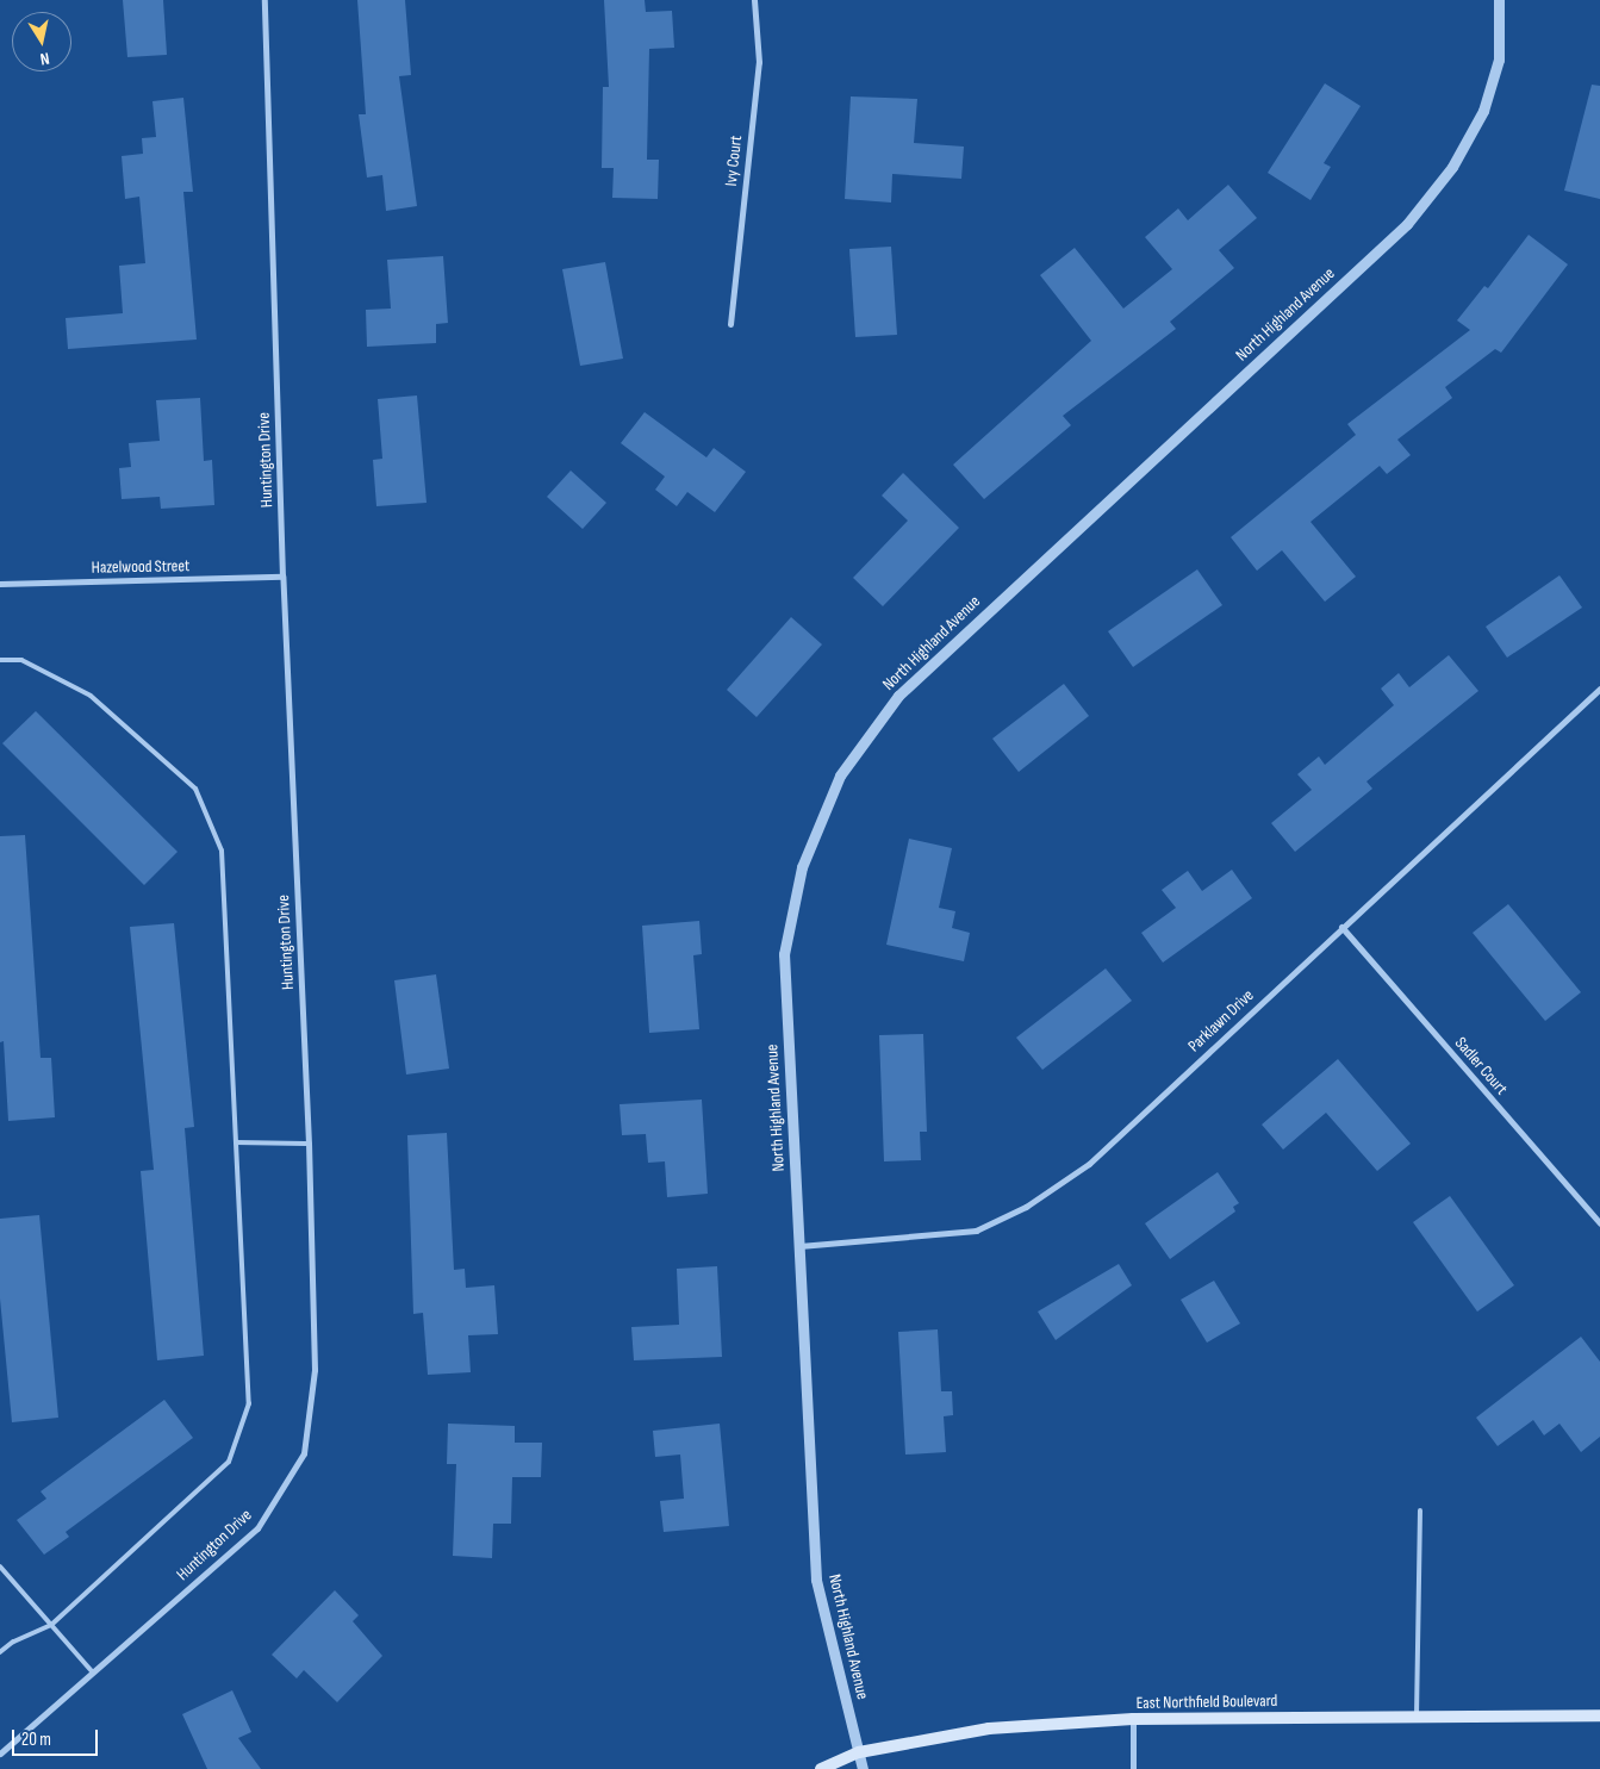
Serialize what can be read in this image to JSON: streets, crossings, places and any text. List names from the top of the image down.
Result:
{
  "streets": {
    "main road": ["East Northfield Boulevard"],
    "street": [
      "Ivy Court",
      "North Highland Avenue",
      "Huntington Drive",
      "Hazelwood Street",
      "Parklawn Drive",
      "Sadler Court"
    ]
  },
  "crossings": [
    ["North Highland Avenue", "Parklawn Drive"],
    ["North Highland Avenue", "East Northfield Boulevard"],
    ["Huntington Drive", "Hazelwood Street"],
    ["Parklawn Drive", "Sadler Court"]
  ],
  "scale_bar": "20 m",
  "north": "bottom"
}
